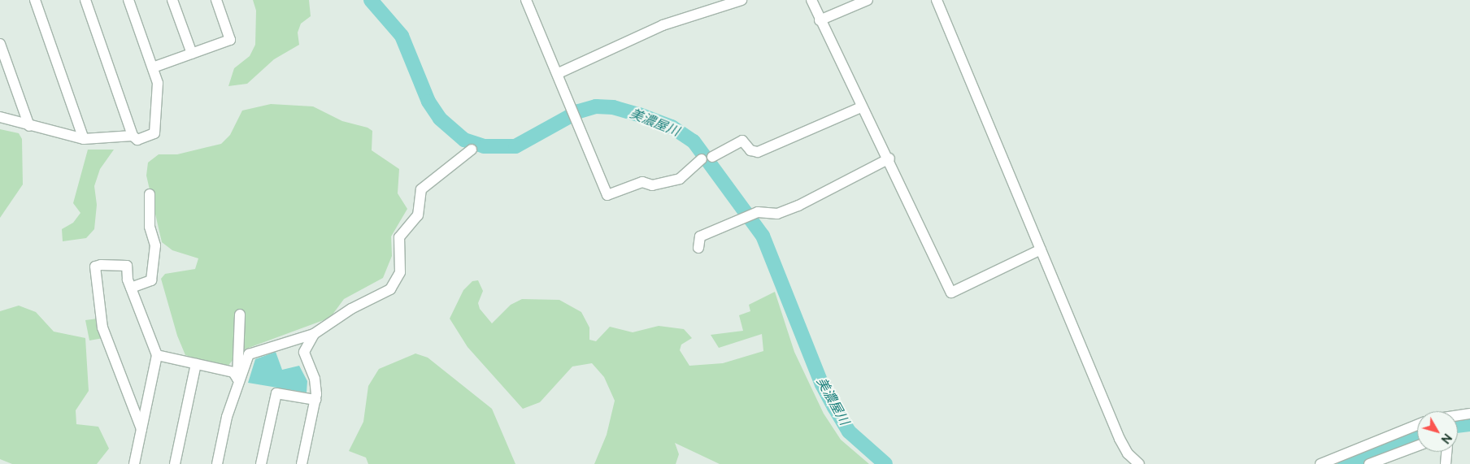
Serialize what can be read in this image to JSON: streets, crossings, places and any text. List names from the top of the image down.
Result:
{
  "water": ["美濃屋川"],
  "north": "bottom right"
}
